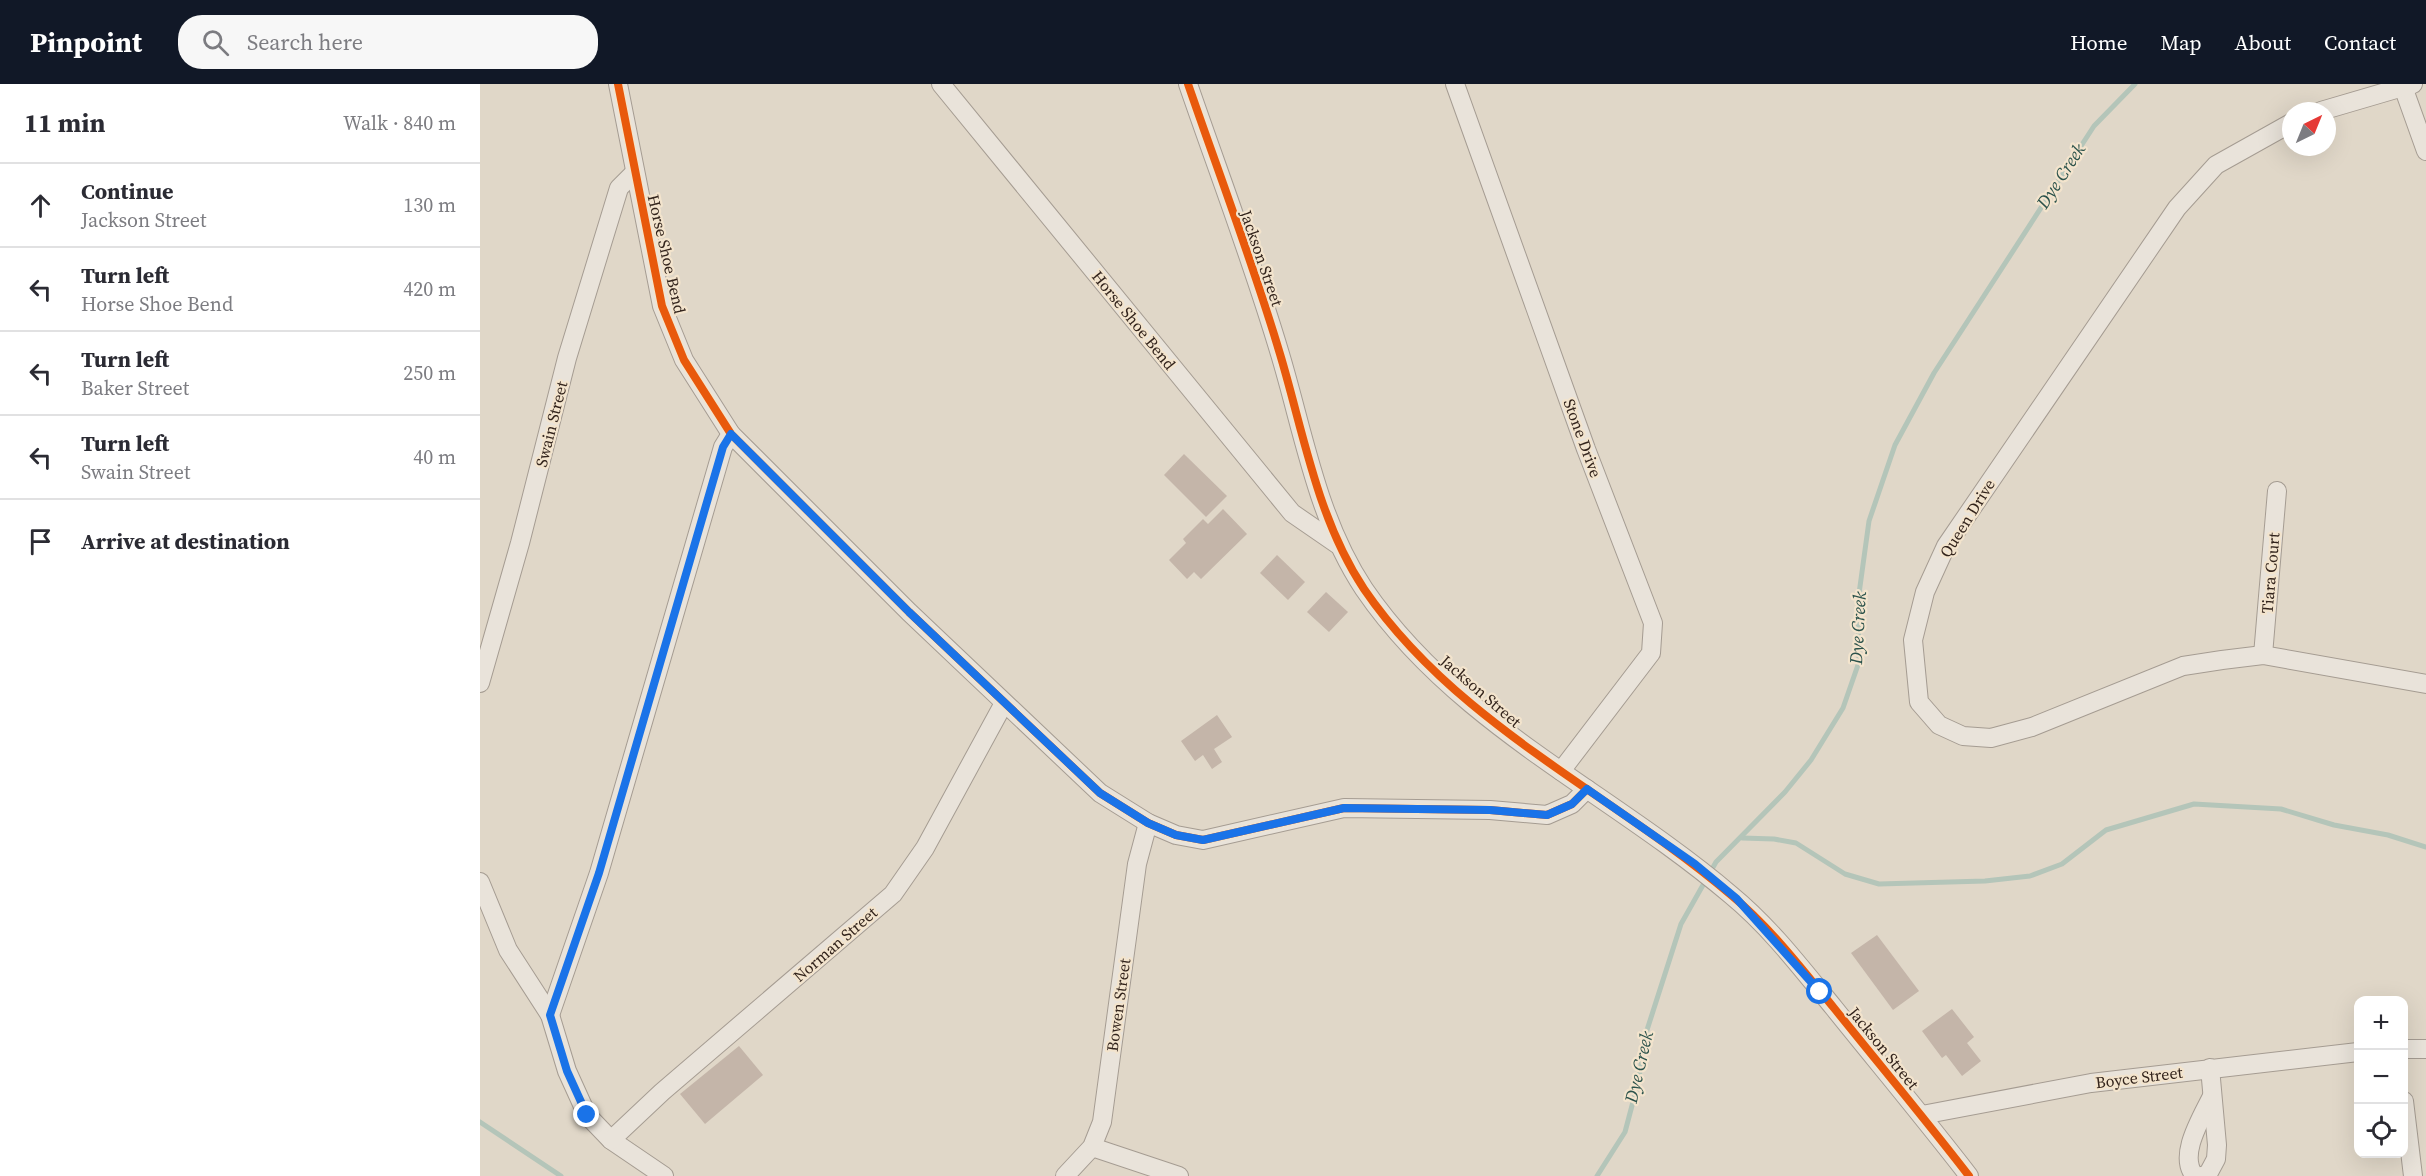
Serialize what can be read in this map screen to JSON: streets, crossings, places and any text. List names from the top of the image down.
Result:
{
  "streets": {
    "street": [
      "Horse Shoe Bend",
      "Jackson Street",
      "Swain Street",
      "Stone Drive",
      "Queen Drive",
      "Tiara Court",
      "Norman Street",
      "Bowen Street",
      "Boyce Street"
    ]
  },
  "crossings": [
    ["Horse Shoe Bend", "Jackson Street"],
    ["Horse Shoe Bend", "Swain Street"],
    ["Horse Shoe Bend", "Norman Street"],
    ["Horse Shoe Bend", "Bowen Street"],
    ["Jackson Street", "Stone Drive"],
    ["Jackson Street", "Boyce Street"],
    ["Queen Drive", "Tiara Court"]
  ],
  "water": ["Dye Creek"],
  "north": "top right",
  "page": {
    "header": "Pinpoint",
    "search": "Search here",
    "nav": [
      "Home",
      "Map",
      "About",
      "Contact"
    ],
    "heading": ["11 min", "Walk · 840 m"],
    "list": [
      ["Continue", "Jackson Street", "130 m"],
      ["Turn left", "Horse Shoe Bend", "420 m"],
      ["Turn left", "Baker Street", "250 m"],
      ["Turn left", "Swain Street", "40 m"],
      "Arrive at destination"
    ],
    "map_buttons": ["+", "−"]
  }
}
